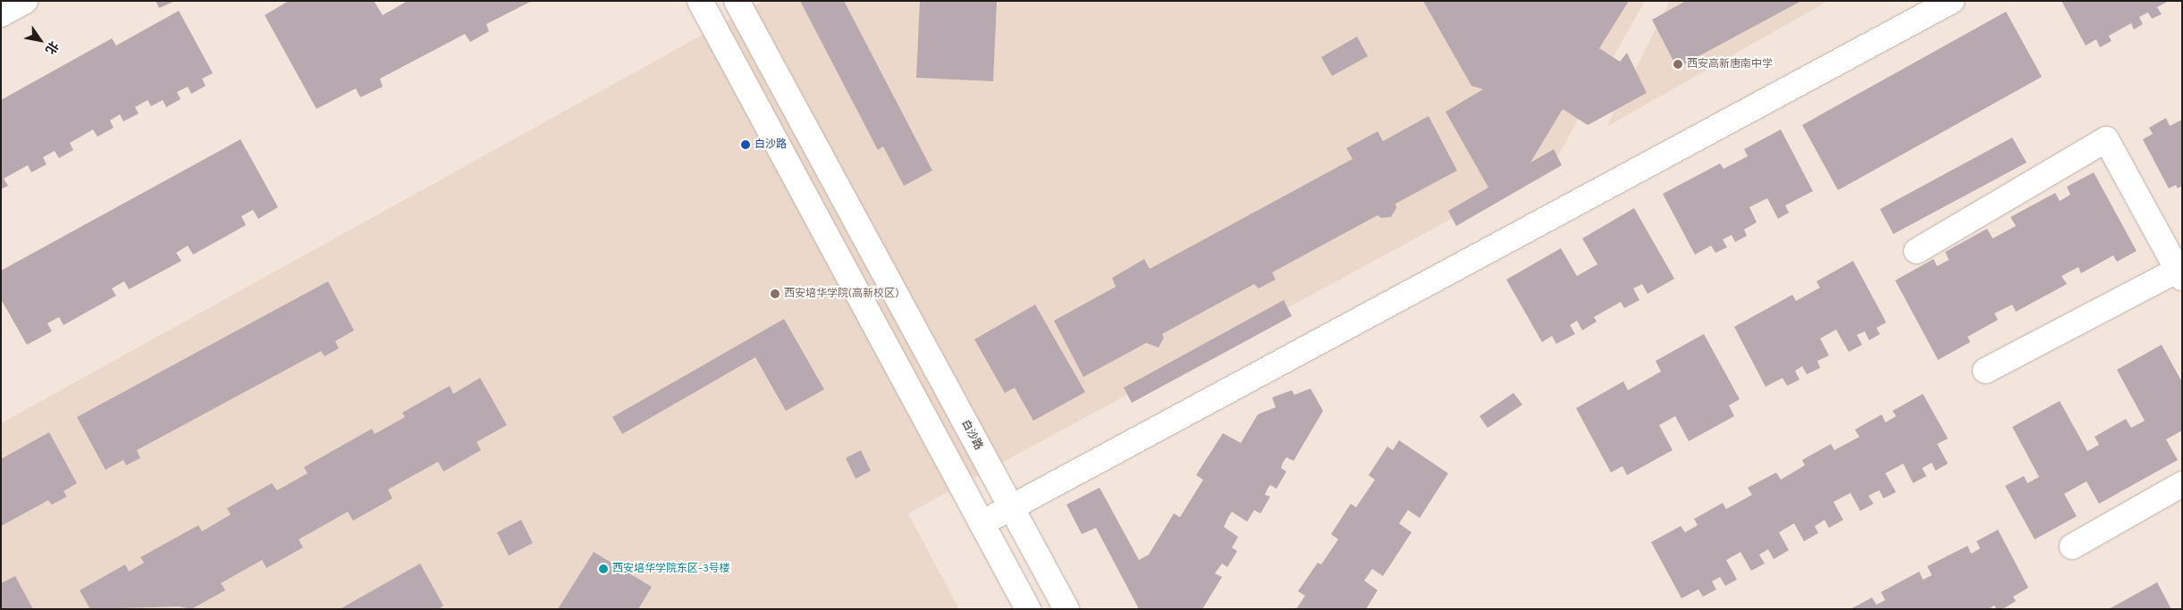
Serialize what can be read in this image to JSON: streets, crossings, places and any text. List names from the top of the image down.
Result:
{
  "streets": {
    "street": ["白沙路"]
  },
  "places": [
    "西安高新唐南中学",
    "白沙路",
    "西安培华学院(高新校区)",
    "西安培华学院东区-3号楼"
  ],
  "north": "bottom right"
}
